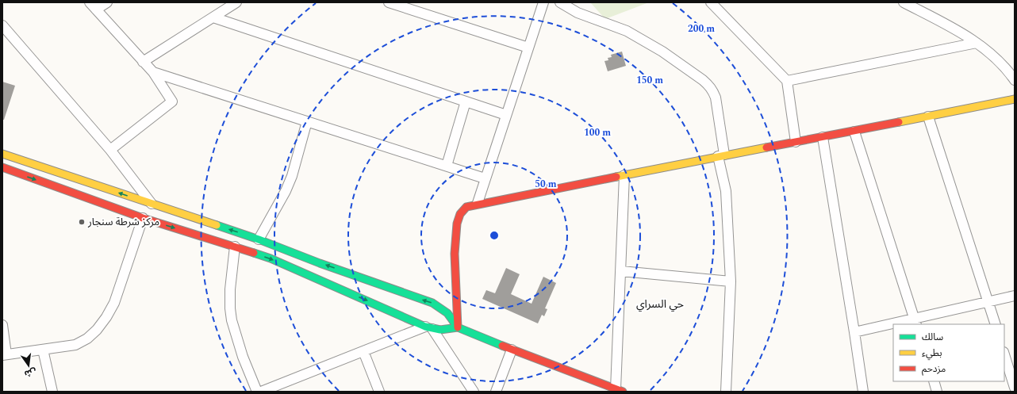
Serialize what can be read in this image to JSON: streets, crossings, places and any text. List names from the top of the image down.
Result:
{
  "districts": ["حي السراي"],
  "places": ["مركز شرطة سنجار"],
  "legend": ["سالك", "بطيء", "مزدحم"],
  "north": "bottom",
  "rings": [
    "200 m",
    "150 m",
    "100 m",
    "50 m"
  ]
}
